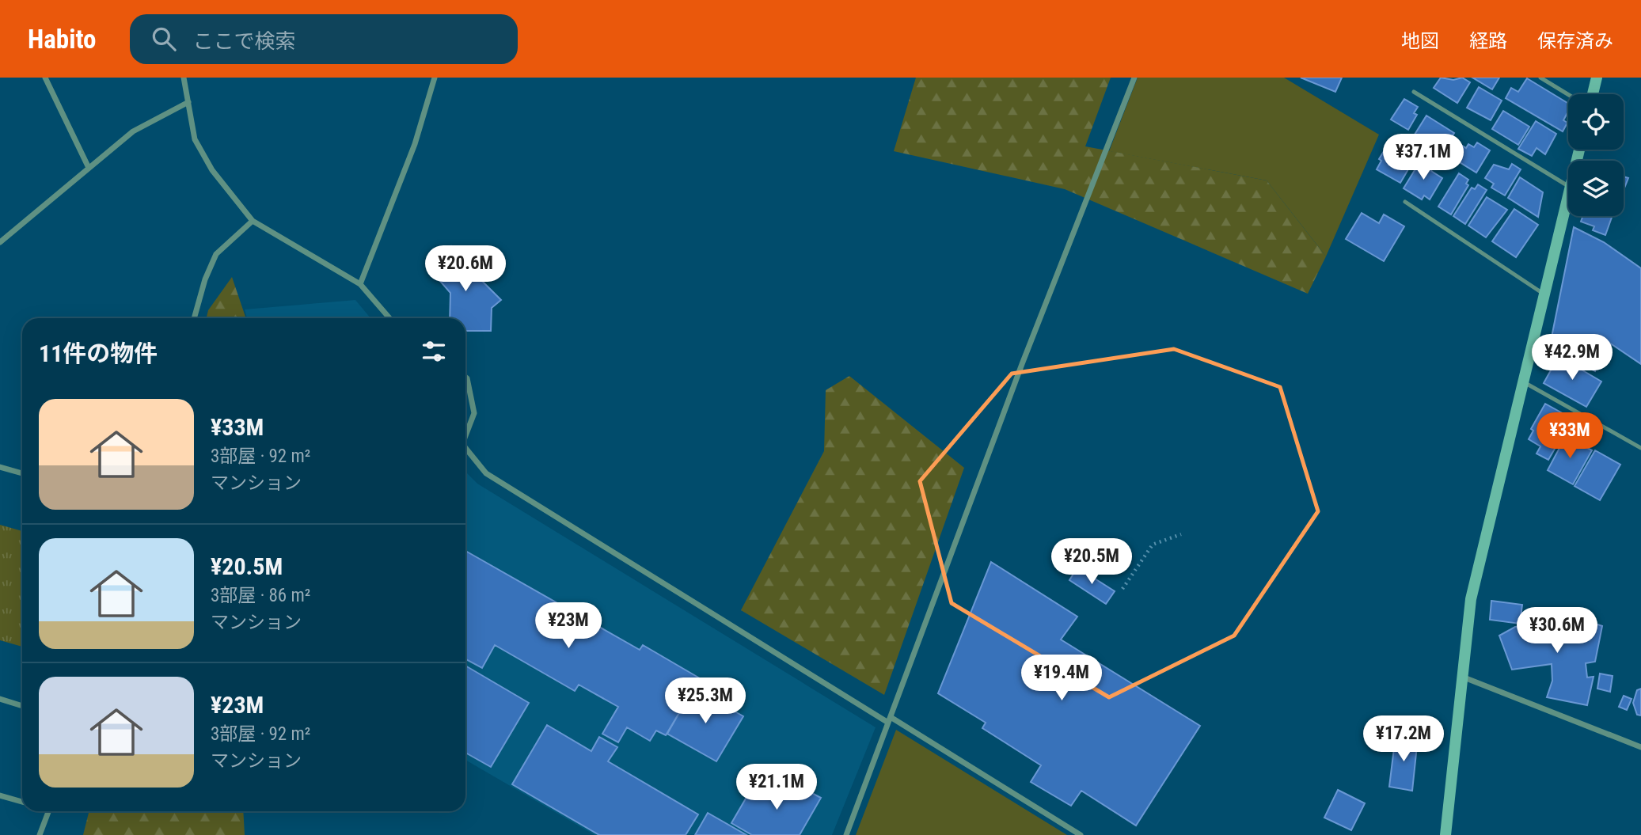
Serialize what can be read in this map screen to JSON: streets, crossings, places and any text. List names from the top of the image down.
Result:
{
  "page": {
    "header": "Habito",
    "search": "ここで検索",
    "nav": ["地図", "経路", "保存済み"],
    "price": [
      "¥37.1M",
      "¥20.6M",
      "¥42.9M",
      "¥33M",
      "¥20.5M",
      "¥23M",
      "¥30.6M",
      "¥19.4M",
      "¥25.3M",
      "¥17.2M",
      "¥21.1M"
    ],
    "heading": "11件の物件",
    "list": [
      {
        "name": "¥33M",
        "note": "3部屋 · 92 m² · マンション"
      },
      {
        "name": "¥20.5M",
        "note": "3部屋 · 86 m² · マンション"
      },
      {
        "name": "¥23M",
        "note": "3部屋 · 92 m² · マンション"
      }
    ]
  }
}
